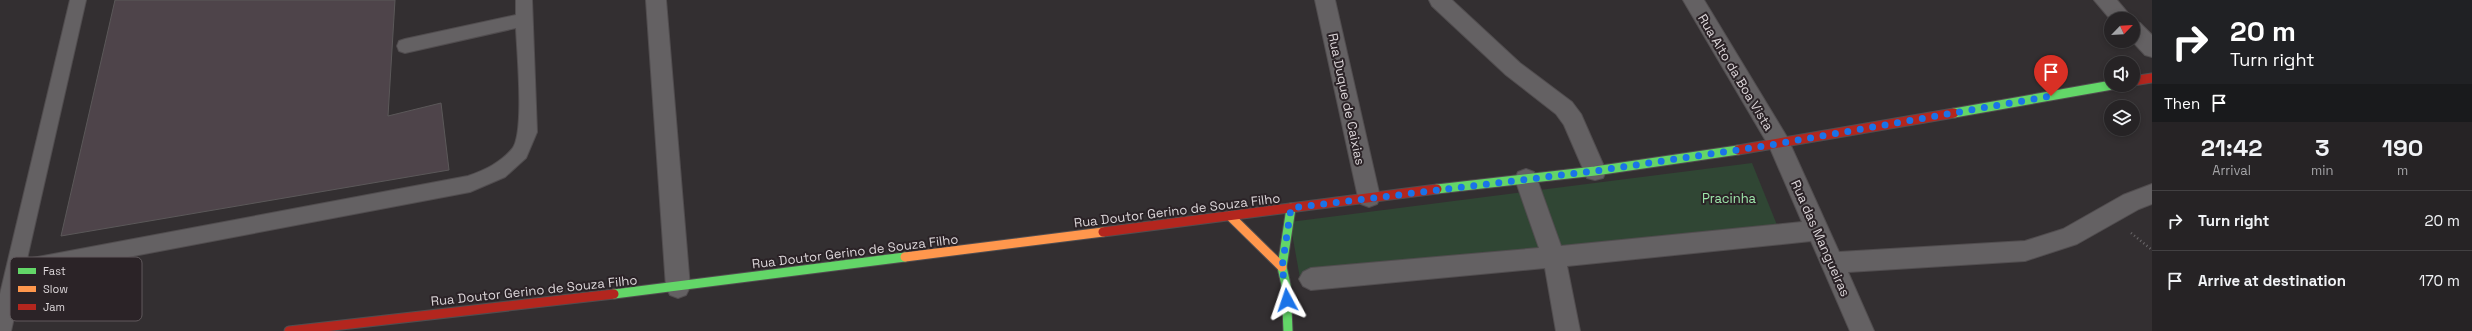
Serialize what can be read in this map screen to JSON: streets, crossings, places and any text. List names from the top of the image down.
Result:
{
  "streets": {
    "main road": ["Rua Doutor Gerino de Souza Filho"],
    "street": ["Rua Alto da Boa Vista", "Rua Duque de Caixias", "Rua das Mangueiras"]
  },
  "crossings": [
    ["Rua Alto da Boa Vista", "Rua Doutor Gerino de Souza Filho"],
    ["Rua Alto da Boa Vista", "Rua das Mangueiras"],
    ["Rua Duque de Caixias", "Rua Doutor Gerino de Souza Filho"],
    ["Rua Doutor Gerino de Souza Filho", "Rua das Mangueiras"]
  ],
  "parks": ["Pracinha"],
  "legend": ["Fast", "Slow", "Jam"],
  "north": "top right",
  "page": {
    "turn": ["20 m", "Turn right"],
    "then": "Then",
    "eta": [
      "21:42",
      "Arrival",
      "3",
      "min",
      "190",
      "m"
    ],
    "list": [
      {
        "name": "Turn right",
        "value": "20 m"
      },
      {
        "name": "Arrive at destination",
        "value": "170 m"
      }
    ]
  }
}
